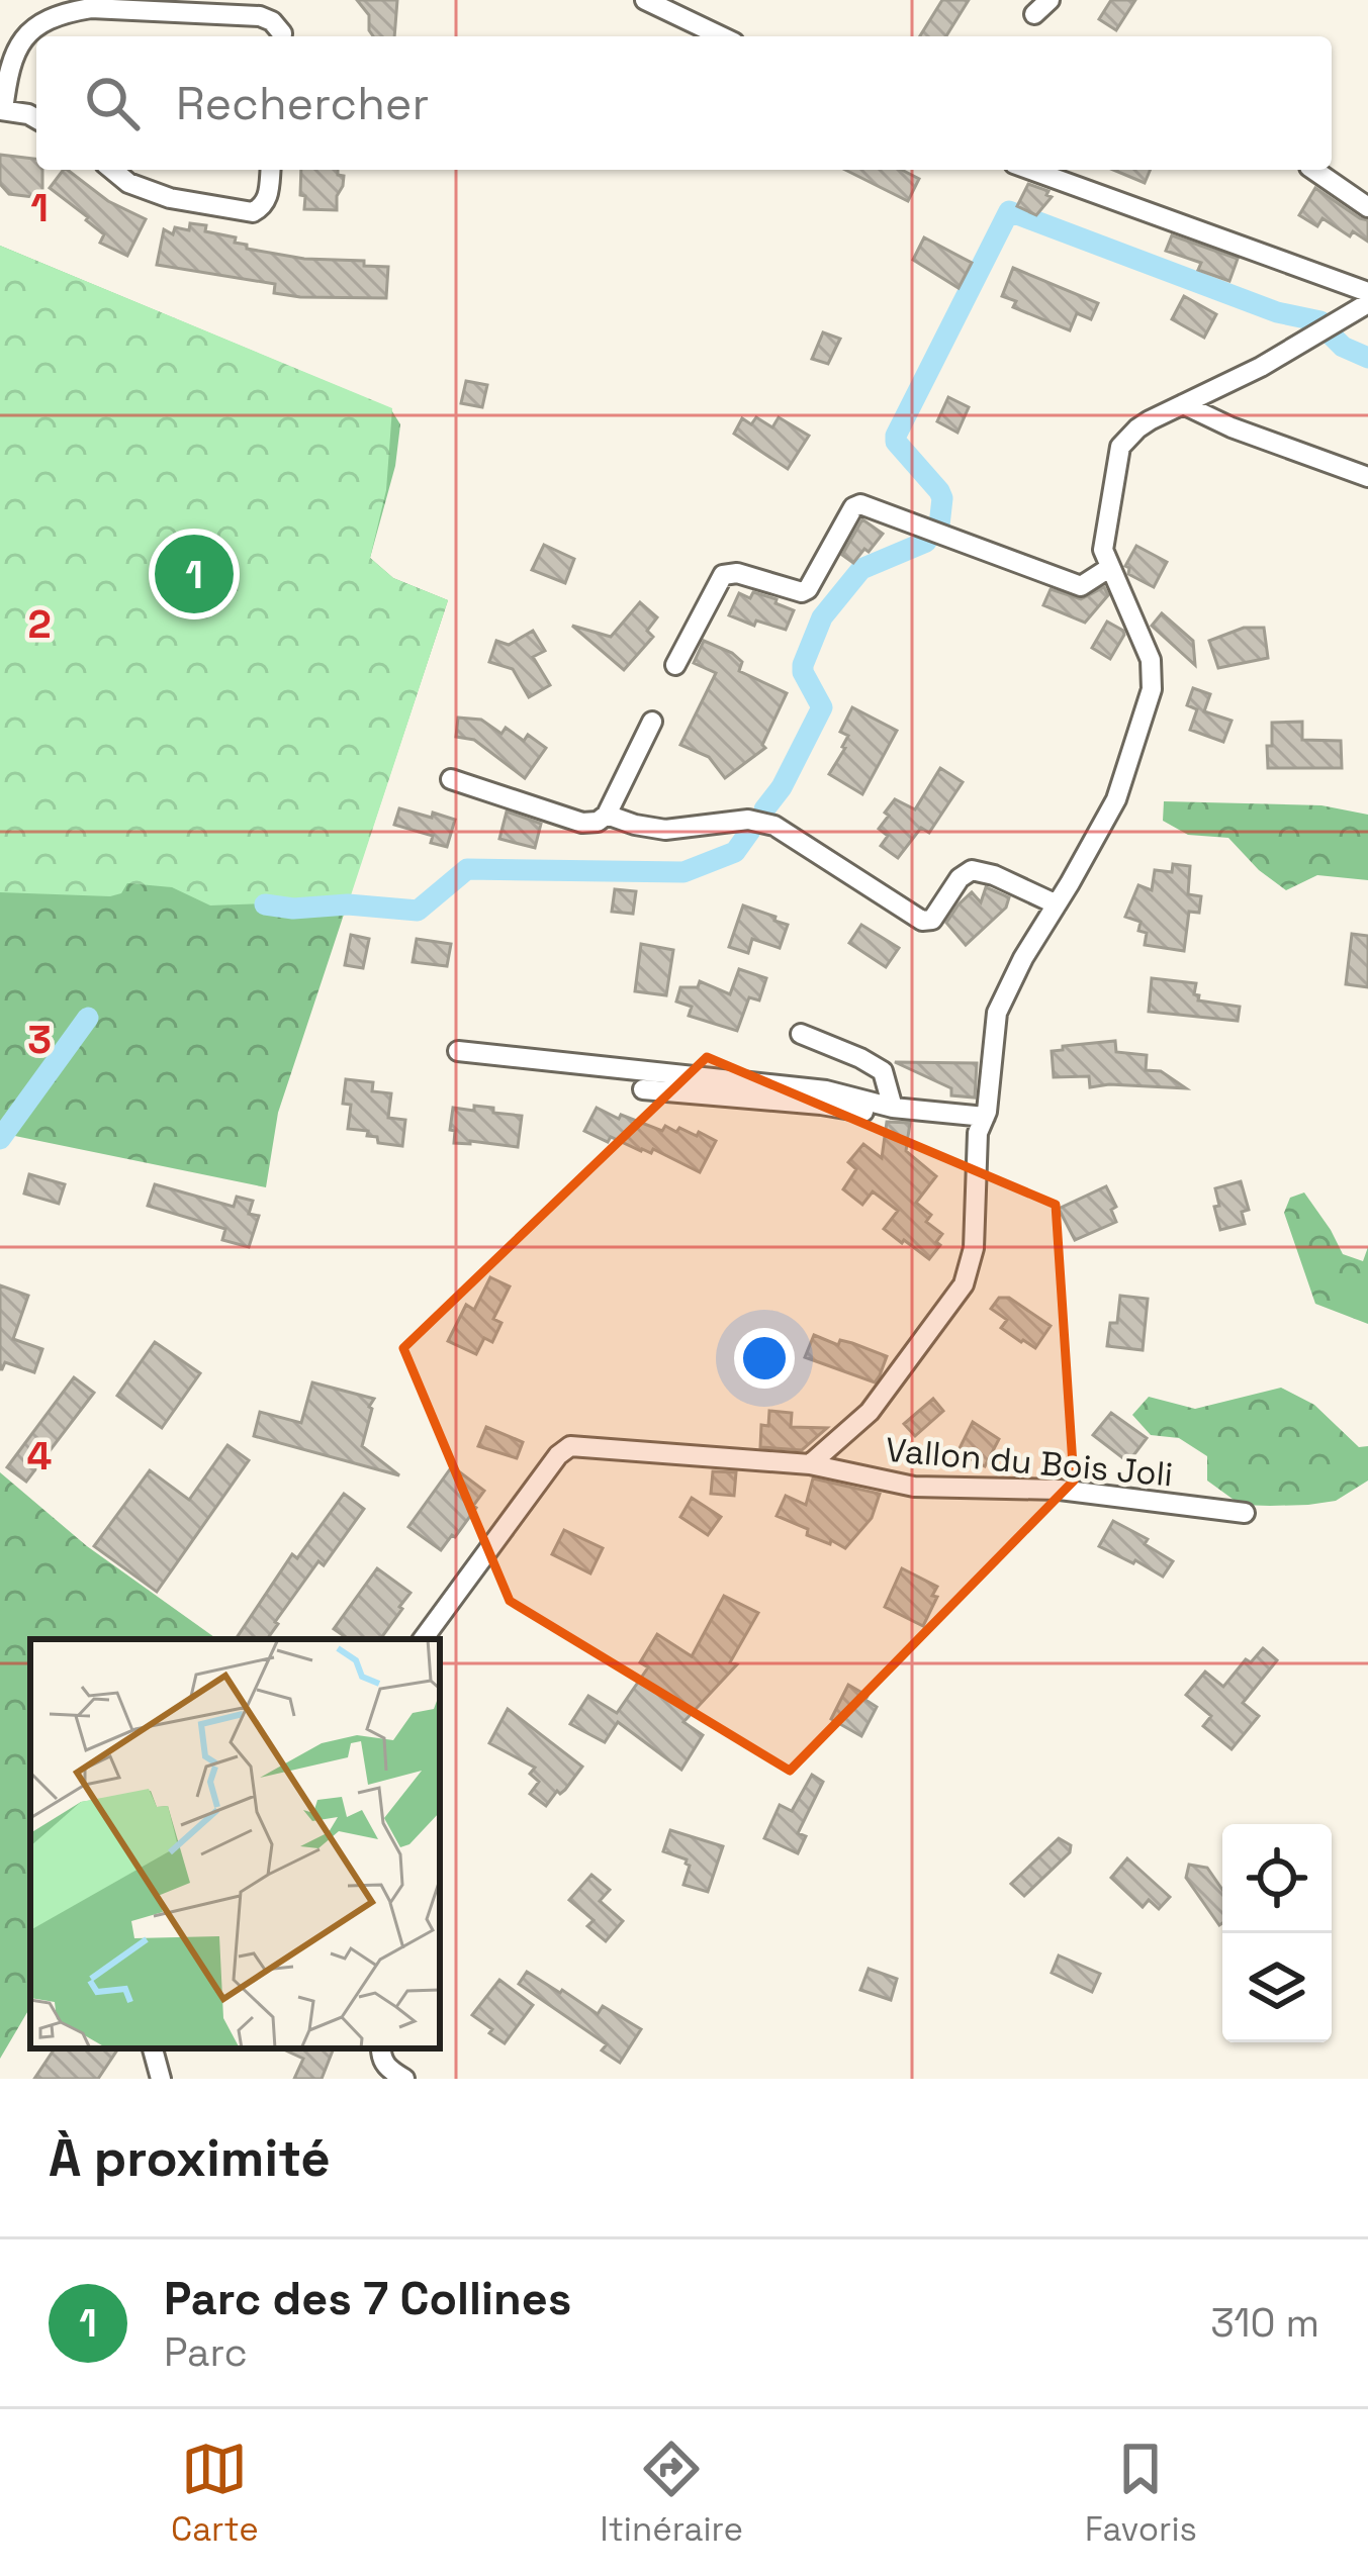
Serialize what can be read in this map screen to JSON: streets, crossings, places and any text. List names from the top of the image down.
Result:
{
  "streets": {
    "street": ["Vallon du Bois Joli"]
  },
  "page": {
    "search": "Rechercher",
    "pins": "1",
    "heading": "À proximité",
    "list": [
      {
        "mark": "1",
        "name": "Parc des 7 Collines",
        "note": "Parc",
        "value": "310 m"
      }
    ],
    "nav": ["Carte", "Itinéraire", "Favoris"]
  },
  "grid": {
    "rows": [
      "1",
      "2",
      "3",
      "4"
    ]
  }
}
